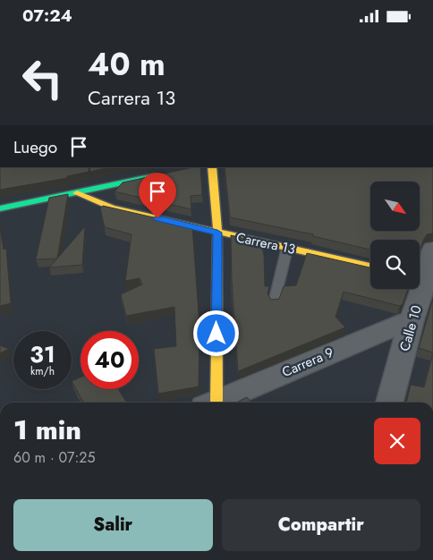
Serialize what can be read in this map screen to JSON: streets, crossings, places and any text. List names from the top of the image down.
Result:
{
  "streets": {
    "street": ["Carrera 13", "Calle 10", "Carrera 9"]
  },
  "crossings": [
    ["Calle 10", "Carrera 9"]
  ],
  "north": "bottom right",
  "page": {
    "status": "07:24",
    "turn": ["40 m", "Carrera 13"],
    "then": "Luego",
    "speed": "31 km/h",
    "limit": "40",
    "heading": ["1 min", "60 m · 07:25"],
    "buttons": ["Salir", "Compartir"]
  }
}
